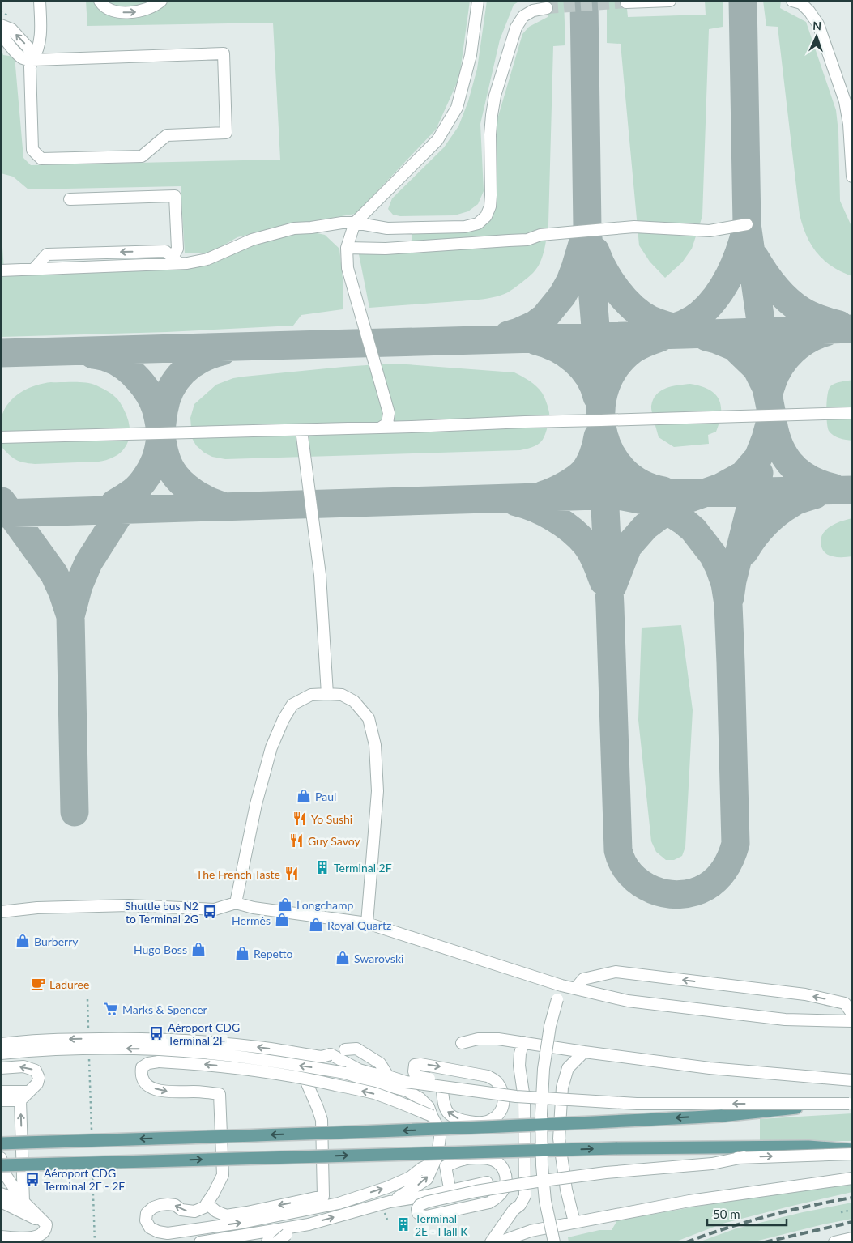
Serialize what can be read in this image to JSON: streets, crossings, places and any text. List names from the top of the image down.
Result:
{
  "places": {
    "shop": [
      "Paul",
      "Longchamp",
      "Hermès",
      "Royal Quartz",
      "Burberry",
      "Hugo Boss",
      "Repetto",
      "Swarovski"
    ],
    "restaurant": ["Yo Sushi", "Guy Savoy", "The French Taste"],
    "building": ["Terminal 2F", "Terminal 2E - Hall K"],
    "bus stop": ["Shuttle bus N2 to Terminal 2G", "Aéroport CDG Terminal 2F", "Aéroport CDG Terminal 2E - 2F"],
    "cafe": ["Laduree"],
    "supermarket": ["Marks & Spencer"]
  },
  "scale_bar": "50 m",
  "north": "top"
}
